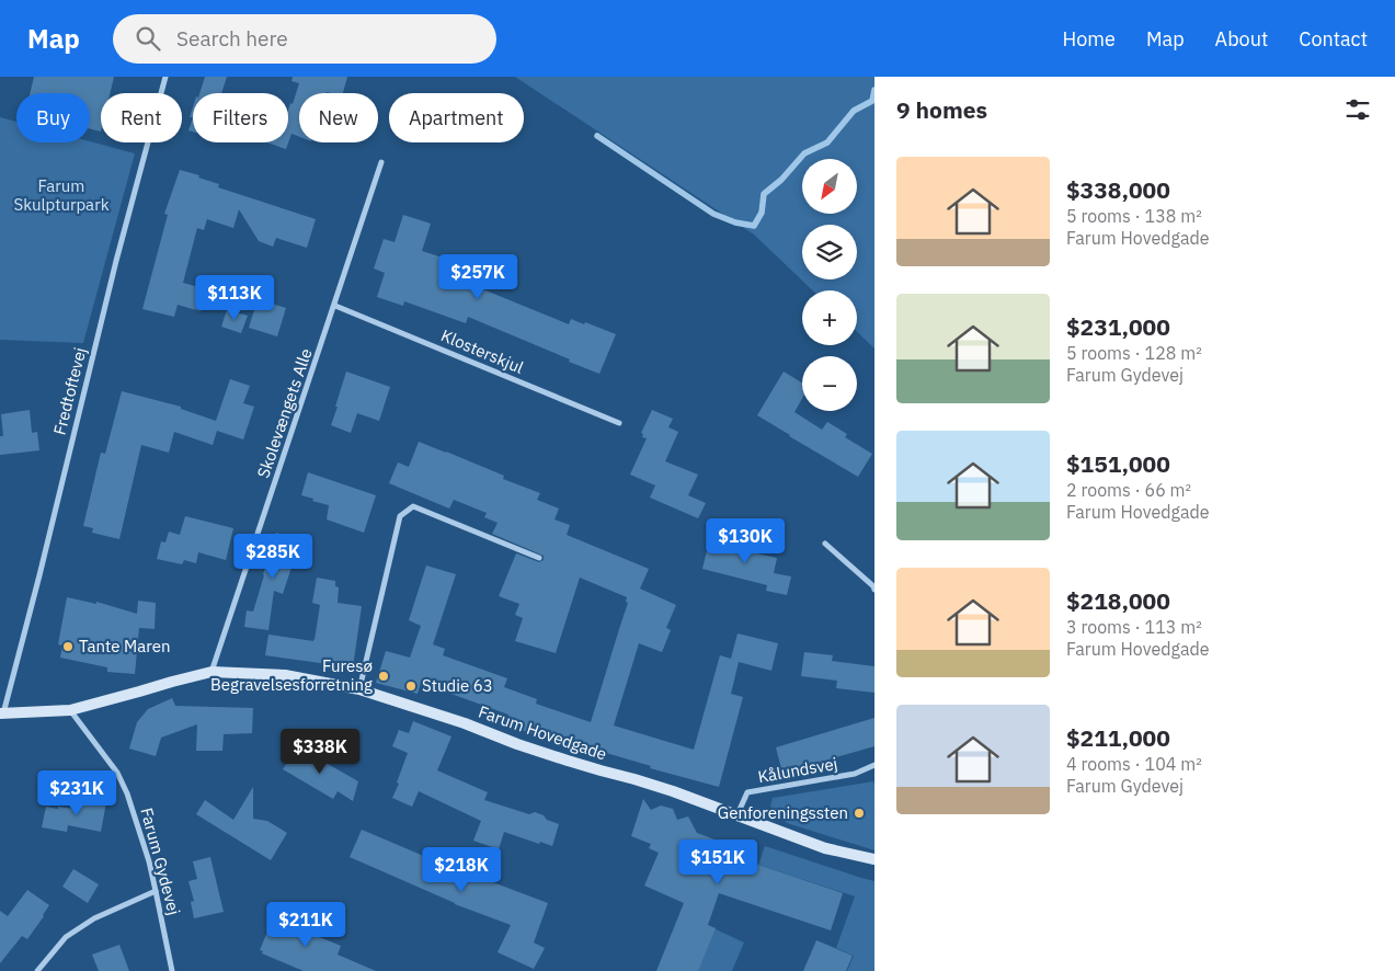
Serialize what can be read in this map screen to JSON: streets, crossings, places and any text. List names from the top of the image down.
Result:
{
  "streets": {
    "street": [
      "Klosterskjul",
      "Fredtoftevej",
      "Skolevængets Alle",
      "Farum Hovedgade",
      "Kålundsvej",
      "Farum Gydevej"
    ]
  },
  "crossings": [
    ["Klosterskjul", "Skolevængets Alle"],
    ["Fredtoftevej", "Farum Hovedgade"],
    ["Skolevængets Alle", "Farum Hovedgade"],
    ["Farum Hovedgade", "Kålundsvej"],
    ["Farum Hovedgade", "Farum Gydevej"]
  ],
  "parks": ["Farum Skulpturpark"],
  "places": [
    "Tante Maren",
    "Furesø Begravelsesforretning",
    "Studie 63",
    "Genforeningssten"
  ],
  "north": "bottom left",
  "page": {
    "header": "Map",
    "search": "Search here",
    "nav": [
      "Home",
      "Map",
      "About",
      "Contact"
    ],
    "heading": "9 homes",
    "chip": [
      "Buy",
      "Rent",
      "Filters",
      "New",
      "Apartment"
    ],
    "list": [
      {
        "name": "$338,000",
        "note": "5 rooms · 138 m² · Farum Hovedgade"
      },
      {
        "name": "$231,000",
        "note": "5 rooms · 128 m² · Farum Gydevej"
      },
      {
        "name": "$151,000",
        "note": "2 rooms · 66 m² · Farum Hovedgade"
      },
      {
        "name": "$218,000",
        "note": "3 rooms · 113 m² · Farum Hovedgade"
      },
      {
        "name": "$211,000",
        "note": "4 rooms · 104 m² · Farum Gydevej"
      }
    ],
    "map_buttons": ["+", "−"],
    "price": [
      "$257K",
      "$113K",
      "$130K",
      "$285K",
      "$338K",
      "$231K",
      "$151K",
      "$218K",
      "$211K"
    ]
  }
}
